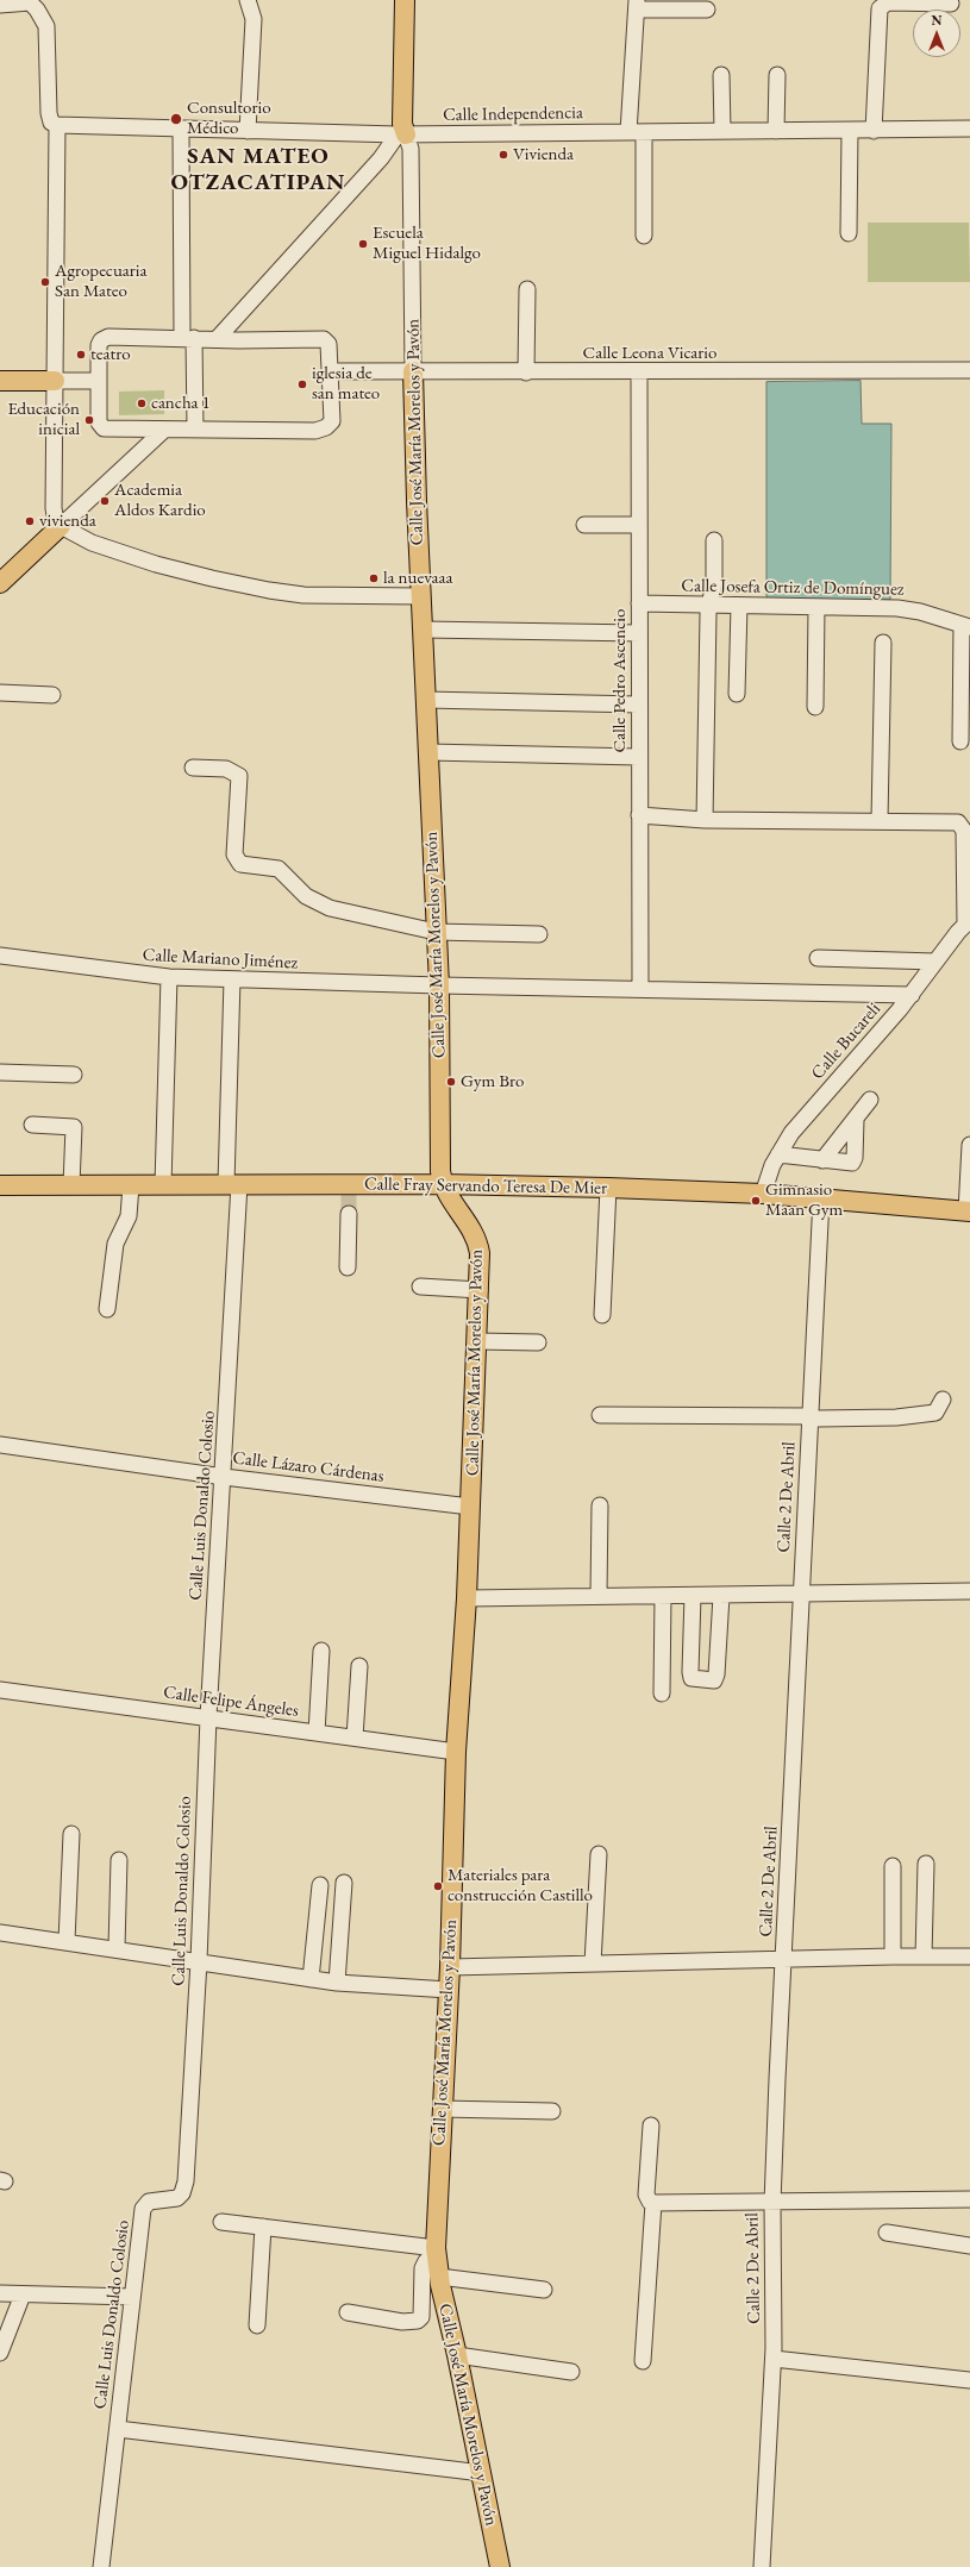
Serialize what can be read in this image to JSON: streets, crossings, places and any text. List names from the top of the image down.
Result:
{
  "streets": {
    "main road": ["Calle José María Morelos y Pavón", "Calle Fray Servando Teresa De Mier"],
    "street": [
      "Calle Independencia",
      "Calle Leona Vicario",
      "Calle Josefa Ortiz de Domínguez",
      "Calle Pedro Ascencio",
      "Calle Mariano Jiménez",
      "Calle Bucareli",
      "Calle Lázaro Cárdenas",
      "Calle 2 De Abril",
      "Calle Luis Donaldo Colosio",
      "Calle Felipe Ángeles"
    ]
  },
  "crossings": [
    ["Calle Independencia", "Calle José María Morelos y Pavón"],
    ["Calle Leona Vicario", "Calle José María Morelos y Pavón"],
    ["Calle Leona Vicario", "Calle Pedro Ascencio"],
    ["Calle José María Morelos y Pavón", "Calle Mariano Jiménez"],
    ["Calle José María Morelos y Pavón", "Calle Fray Servando Teresa De Mier"],
    ["Calle José María Morelos y Pavón", "Calle Lázaro Cárdenas"],
    ["Calle José María Morelos y Pavón", "Calle Felipe Ángeles"],
    ["Calle Josefa Ortiz de Domínguez", "Calle Pedro Ascencio"],
    ["Calle Pedro Ascencio", "Calle Mariano Jiménez"],
    ["Calle Mariano Jiménez", "Calle Bucareli"],
    ["Calle Mariano Jiménez", "Calle Luis Donaldo Colosio"],
    ["Calle Bucareli", "Calle Fray Servando Teresa De Mier"],
    ["Calle Fray Servando Teresa De Mier", "Calle 2 De Abril"],
    ["Calle Fray Servando Teresa De Mier", "Calle Luis Donaldo Colosio"],
    ["Calle Lázaro Cárdenas", "Calle Luis Donaldo Colosio"],
    ["Calle Luis Donaldo Colosio", "Calle Felipe Ángeles"]
  ],
  "districts": ["SAN MATEO OTZACATIPAN"],
  "places": [
    "Consultorio Médico",
    "Vivienda",
    "Escuela Miguel Hidalgo",
    "Agropecuaria San Mateo",
    "teatro",
    "iglesia de san mateo",
    "cancha 1",
    "Educación inicial",
    "Academia Aldos Kardio",
    "vivienda",
    "la nuevaaa",
    "Gym Bro",
    "Gimnasio Maan Gym",
    "Materiales para construcción Castillo"
  ],
  "north": "top"
}
